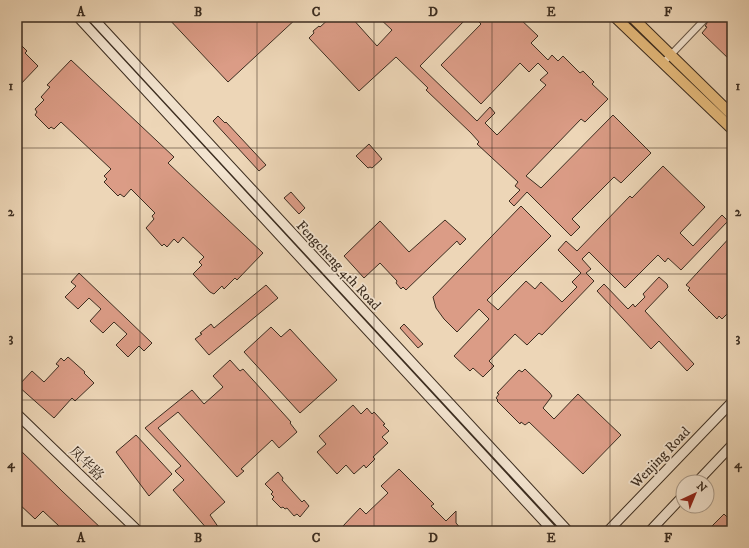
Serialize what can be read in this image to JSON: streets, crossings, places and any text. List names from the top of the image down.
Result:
{
  "streets": {
    "street": ["Fengcheng 4th Road", "Wenjing Road", "凤华路"]
  },
  "north": "top right",
  "grid": {
    "columns": [
      "A",
      "B",
      "C",
      "D",
      "E",
      "F"
    ],
    "rows": [
      "1",
      "2",
      "3",
      "4"
    ]
  }
}
